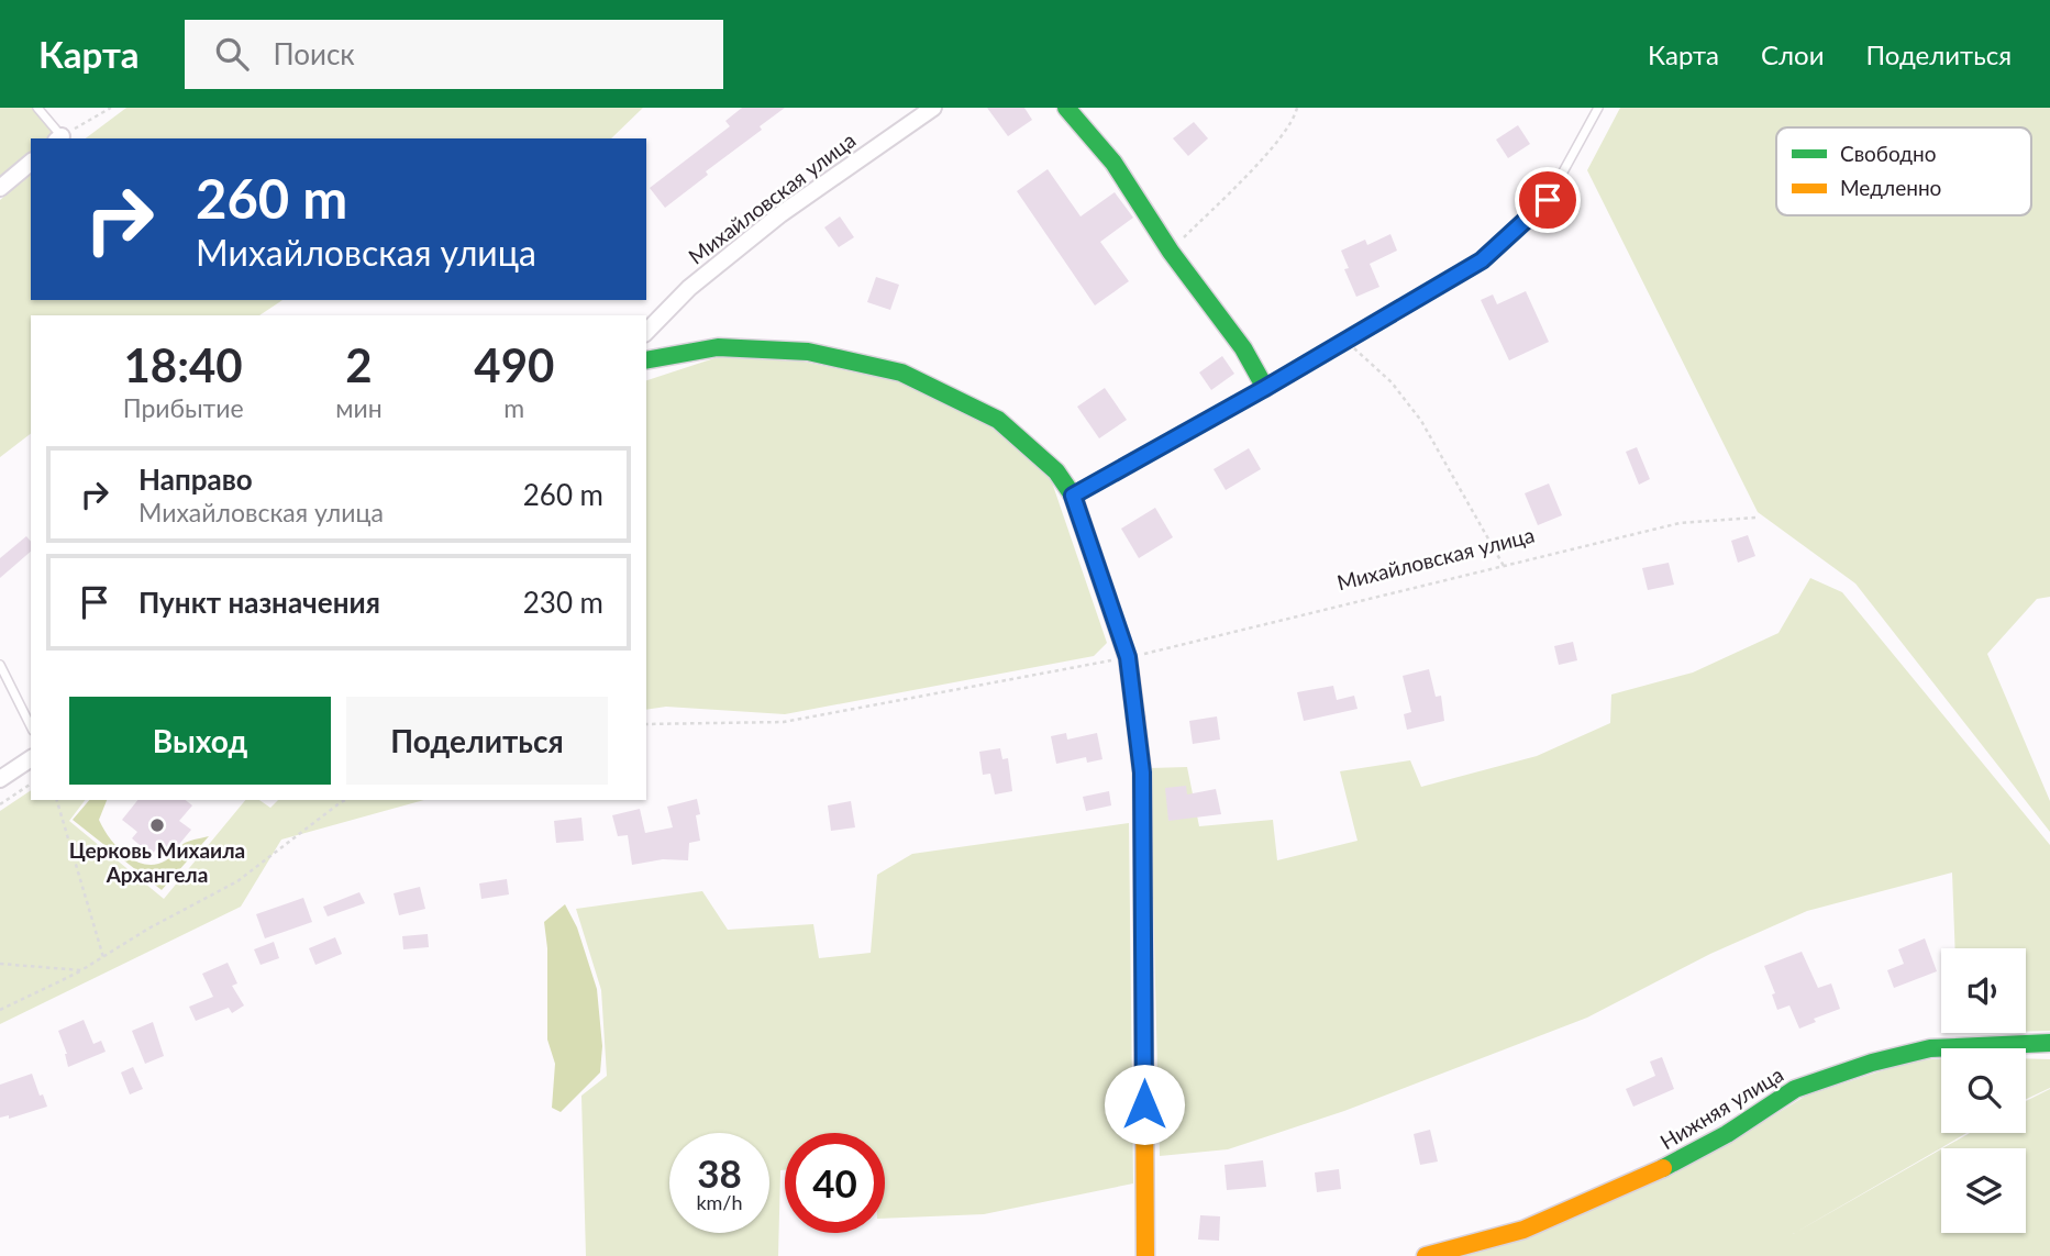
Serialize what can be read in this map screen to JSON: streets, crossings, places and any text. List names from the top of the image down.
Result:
{
  "streets": {
    "street": ["Михайловская улица", "Нижняя улица"]
  },
  "places": ["Церковь Михаила Архангела"],
  "legend": ["Свободно", "Медленно"],
  "page": {
    "header": "Карта",
    "search": "Поиск",
    "nav": ["Карта", "Слои", "Поделиться"],
    "turn": ["260 m", "Михайловская улица"],
    "eta": [
      "18:40",
      "Прибытие",
      "2",
      "мин",
      "490",
      "m"
    ],
    "list": [
      {
        "name": "Направо",
        "note": "Михайловская улица",
        "value": "260 m"
      },
      {
        "name": "Пункт назначения",
        "value": "230 m"
      }
    ],
    "buttons": ["Выход", "Поделиться"],
    "speed": "38 km/h",
    "limit": "40"
  }
}
